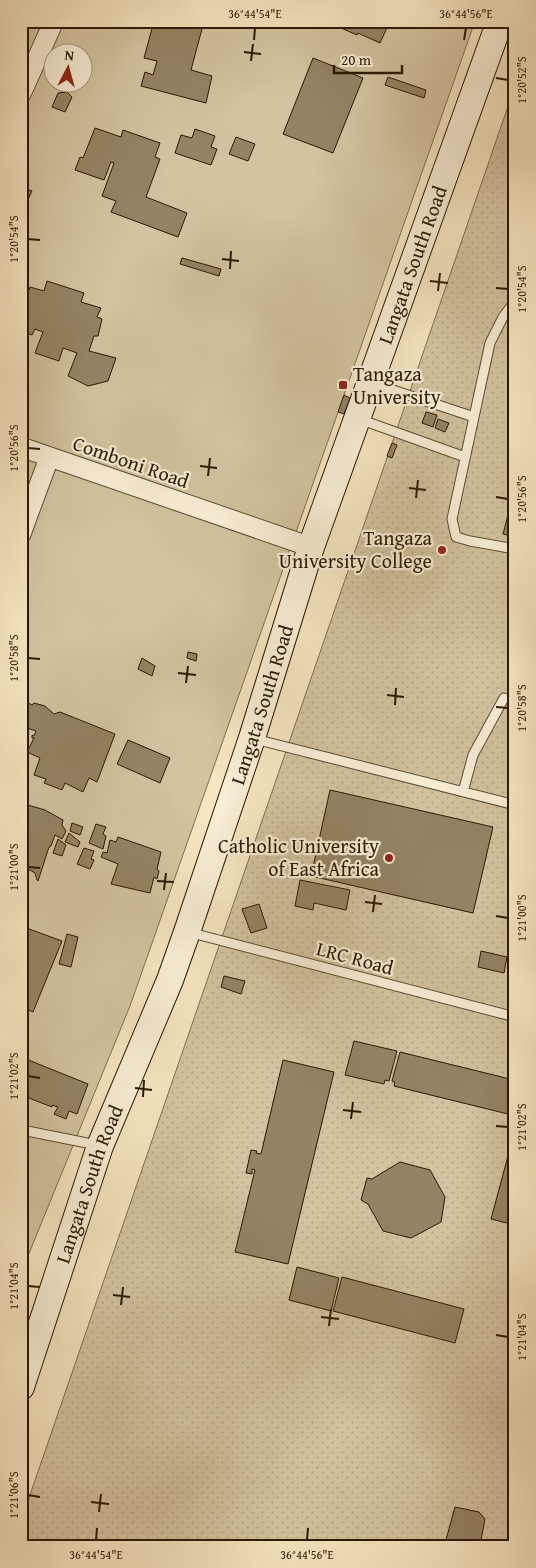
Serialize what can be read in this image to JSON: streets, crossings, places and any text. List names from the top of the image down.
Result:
{
  "streets": {
    "street": ["Langata South Road", "Comboni Road"],
    "lane": ["LRC Road"]
  },
  "crossings": [
    ["Langata South Road", "Comboni Road"],
    ["Langata South Road", "LRC Road"]
  ],
  "places": {
    "transit": ["Tangaza University"],
    "other": ["Tangaza University College", "Catholic University of East Africa"]
  },
  "scale_bar": "20 m",
  "north": "top",
  "coordinates": [
    "36°44'54\"E",
    "36°44'56\"E",
    "1°20'52\"S",
    "1°20'54\"S",
    "1°20'56\"S",
    "1°20'58\"S",
    "1°21'00\"S",
    "1°21'02\"S",
    "1°21'04\"S",
    "1°21'06\"S"
  ]
}
